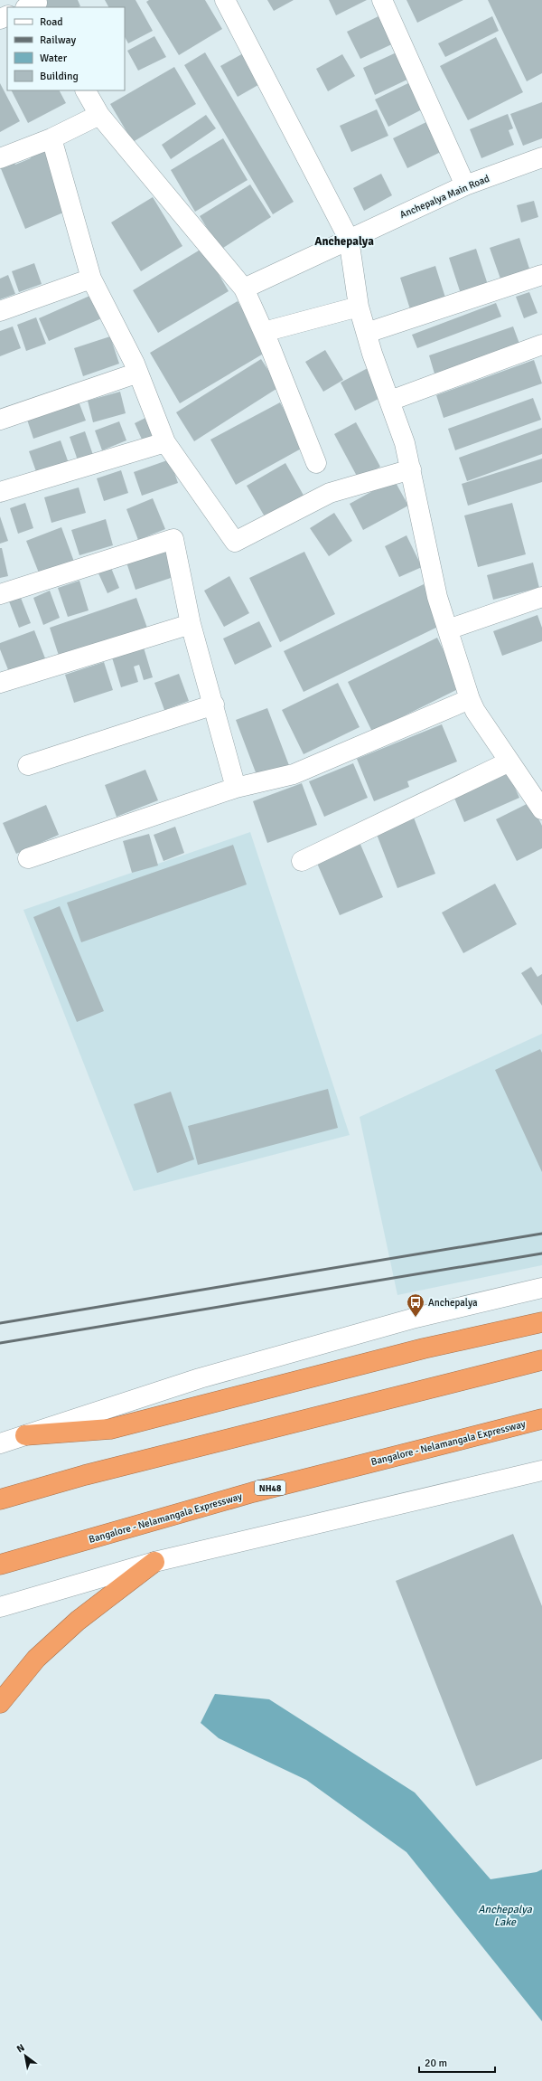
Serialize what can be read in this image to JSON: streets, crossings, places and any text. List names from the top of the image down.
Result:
{
  "streets": {
    "highway": ["Bangalore - Nelamangala Expressway", "NH48"],
    "street": ["Anchepalya Main Road"]
  },
  "districts": ["Anchepalya"],
  "water": ["Anchepalya Lake"],
  "places": {
    "bus stop": ["Anchepalya"]
  },
  "legend": [
    "Road",
    "Railway",
    "Water",
    "Building"
  ],
  "scale_bar": "20 m",
  "north": "top left"
}
